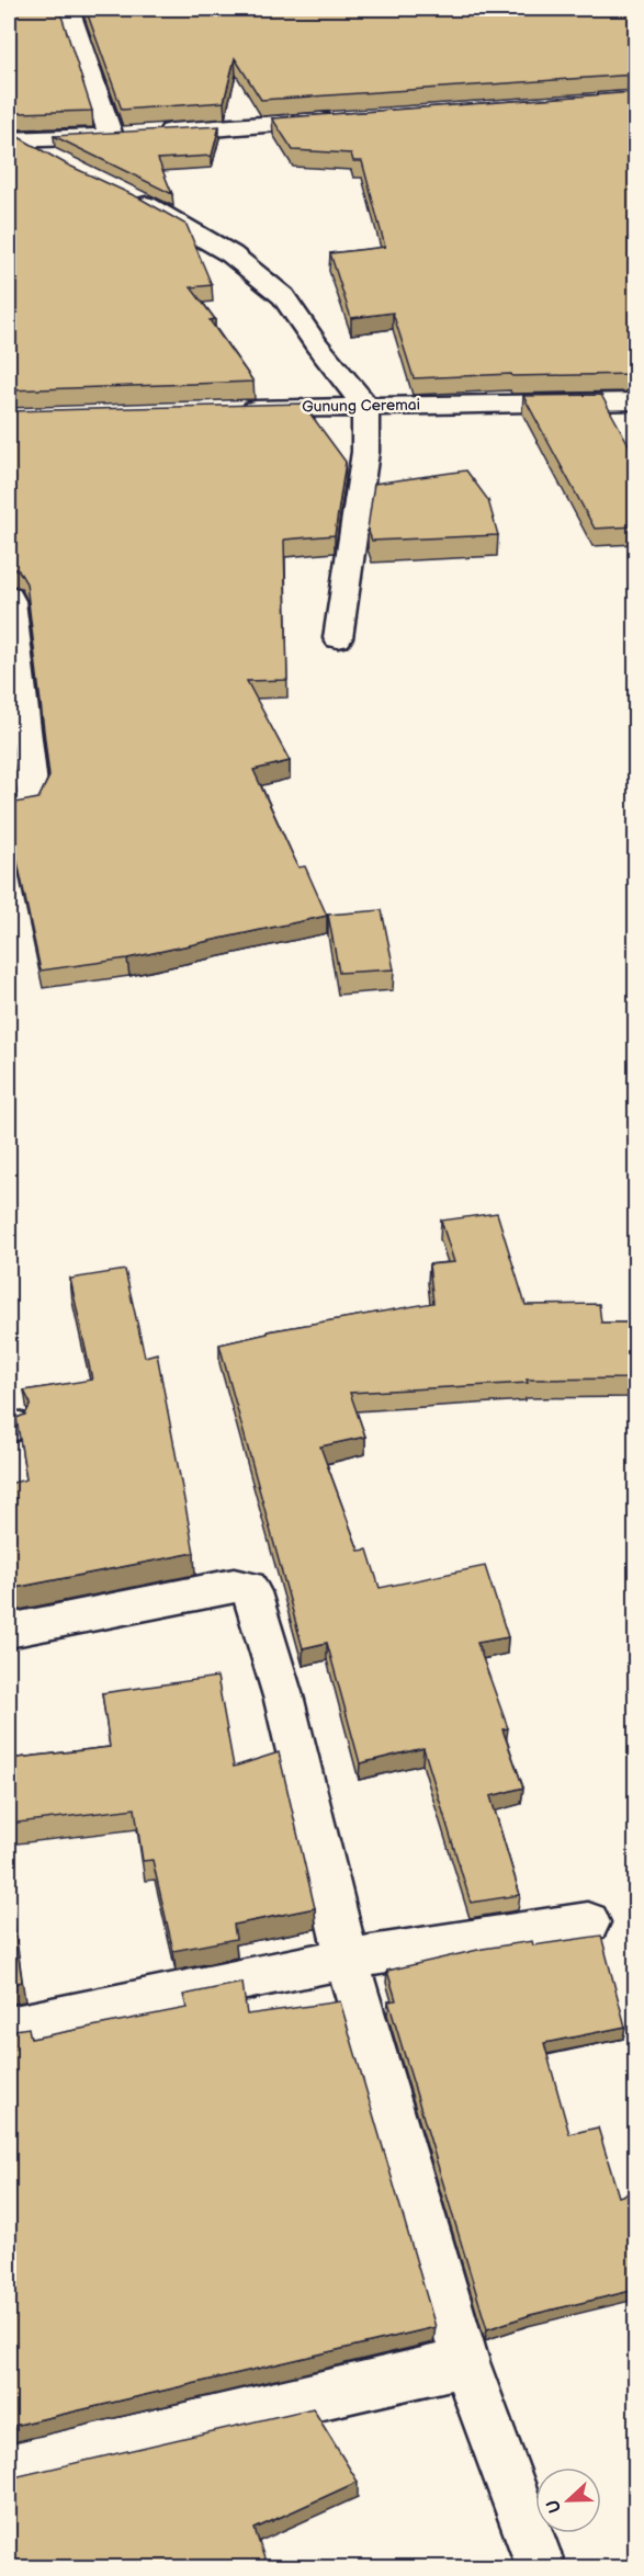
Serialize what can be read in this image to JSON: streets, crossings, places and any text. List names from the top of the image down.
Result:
{
  "streets": {
    "street": ["Gunung Ceremai"]
  },
  "north": "left"
}
